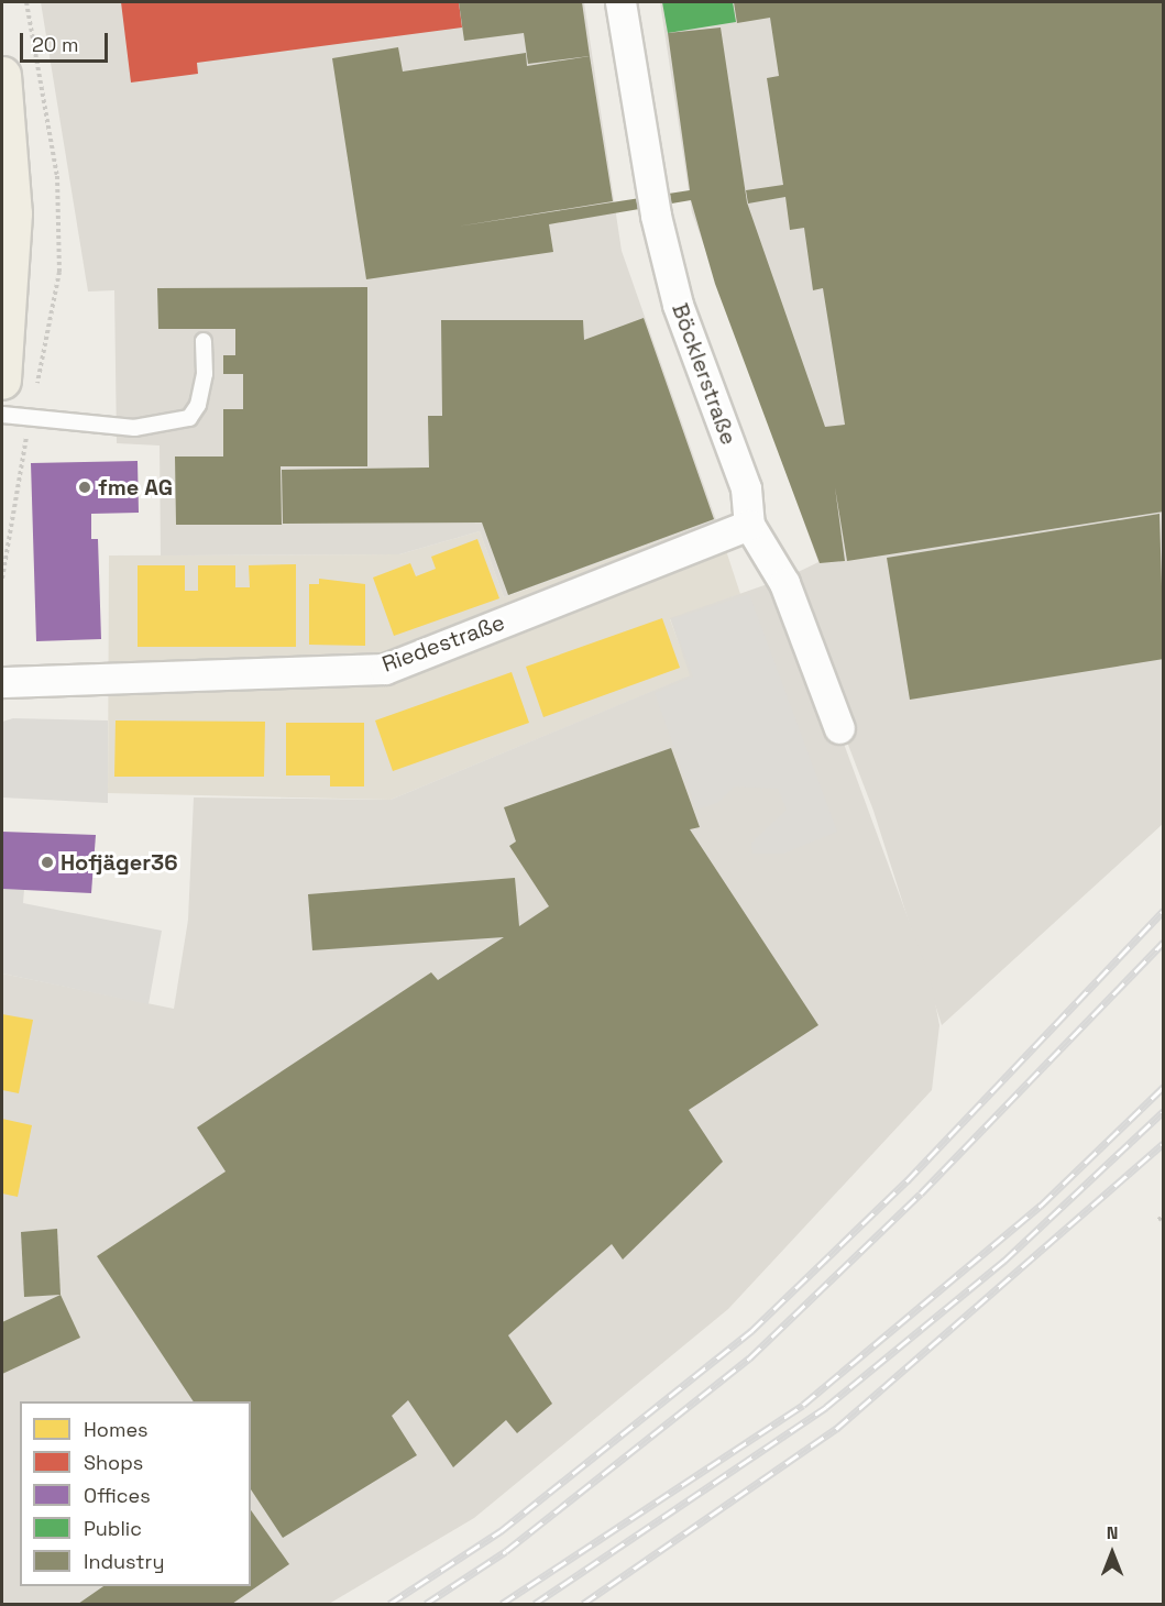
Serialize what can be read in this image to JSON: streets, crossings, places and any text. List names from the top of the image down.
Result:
{
  "streets": {
    "street": ["Böcklerstraße", "Riedestraße"]
  },
  "crossings": [
    ["Böcklerstraße", "Riedestraße"]
  ],
  "places": ["fme AG", "Hofjäger36"],
  "legend": [
    "Homes",
    "Shops",
    "Offices",
    "Public",
    "Industry"
  ],
  "scale_bar": "20 m",
  "north": "top"
}
